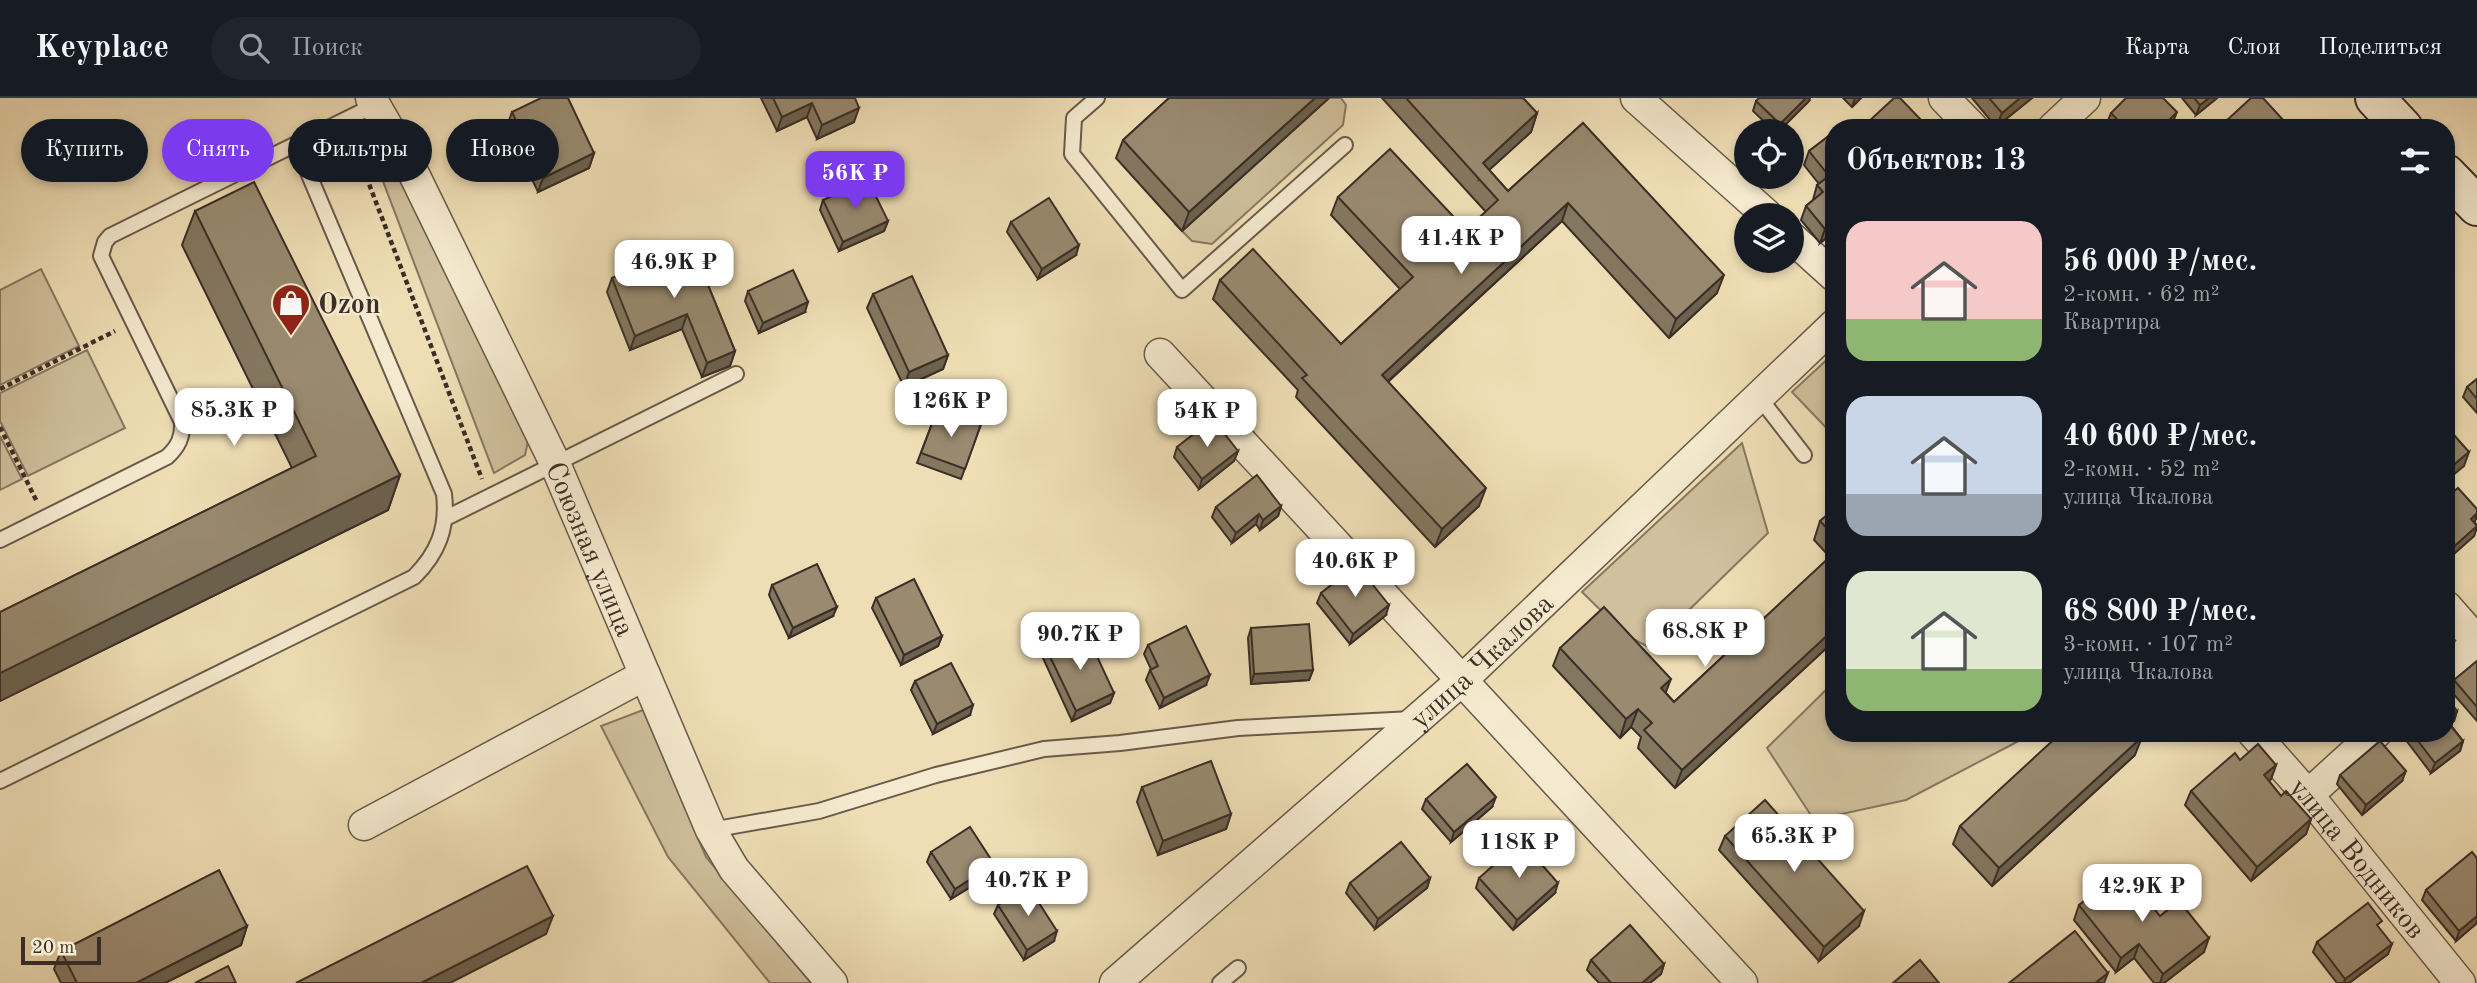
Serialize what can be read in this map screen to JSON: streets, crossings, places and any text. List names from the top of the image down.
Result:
{
  "streets": {
    "street": ["Союзная улица", "улица Чкалова", "улица Водников"]
  },
  "places": {
    "shop": ["Ozon"]
  },
  "scale_bar": "20 m",
  "page": {
    "header": "Keyplace",
    "search": "Поиск",
    "nav": ["Карта", "Слои", "Поделиться"],
    "chip": [
      "Купить",
      "Снять",
      "Фильтры",
      "Новое"
    ],
    "heading": "Объектов: 13",
    "price": [
      "56K ₽",
      "41.4K ₽",
      "46.9K ₽",
      "126K ₽",
      "85.3K ₽",
      "54K ₽",
      "40.6K ₽",
      "68.8K ₽",
      "90.7K ₽",
      "65.3K ₽",
      "118K ₽",
      "40.7K ₽",
      "42.9K ₽"
    ],
    "list": [
      {
        "name": "56 000 ₽/мес.",
        "note": "2-комн. · 62 m² · Квартира"
      },
      {
        "name": "40 600 ₽/мес.",
        "note": "2-комн. · 52 m² · улица Чкалова"
      },
      {
        "name": "68 800 ₽/мес.",
        "note": "3-комн. · 107 m² · улица Чкалова"
      }
    ],
    "scale": "20 m"
  }
}
